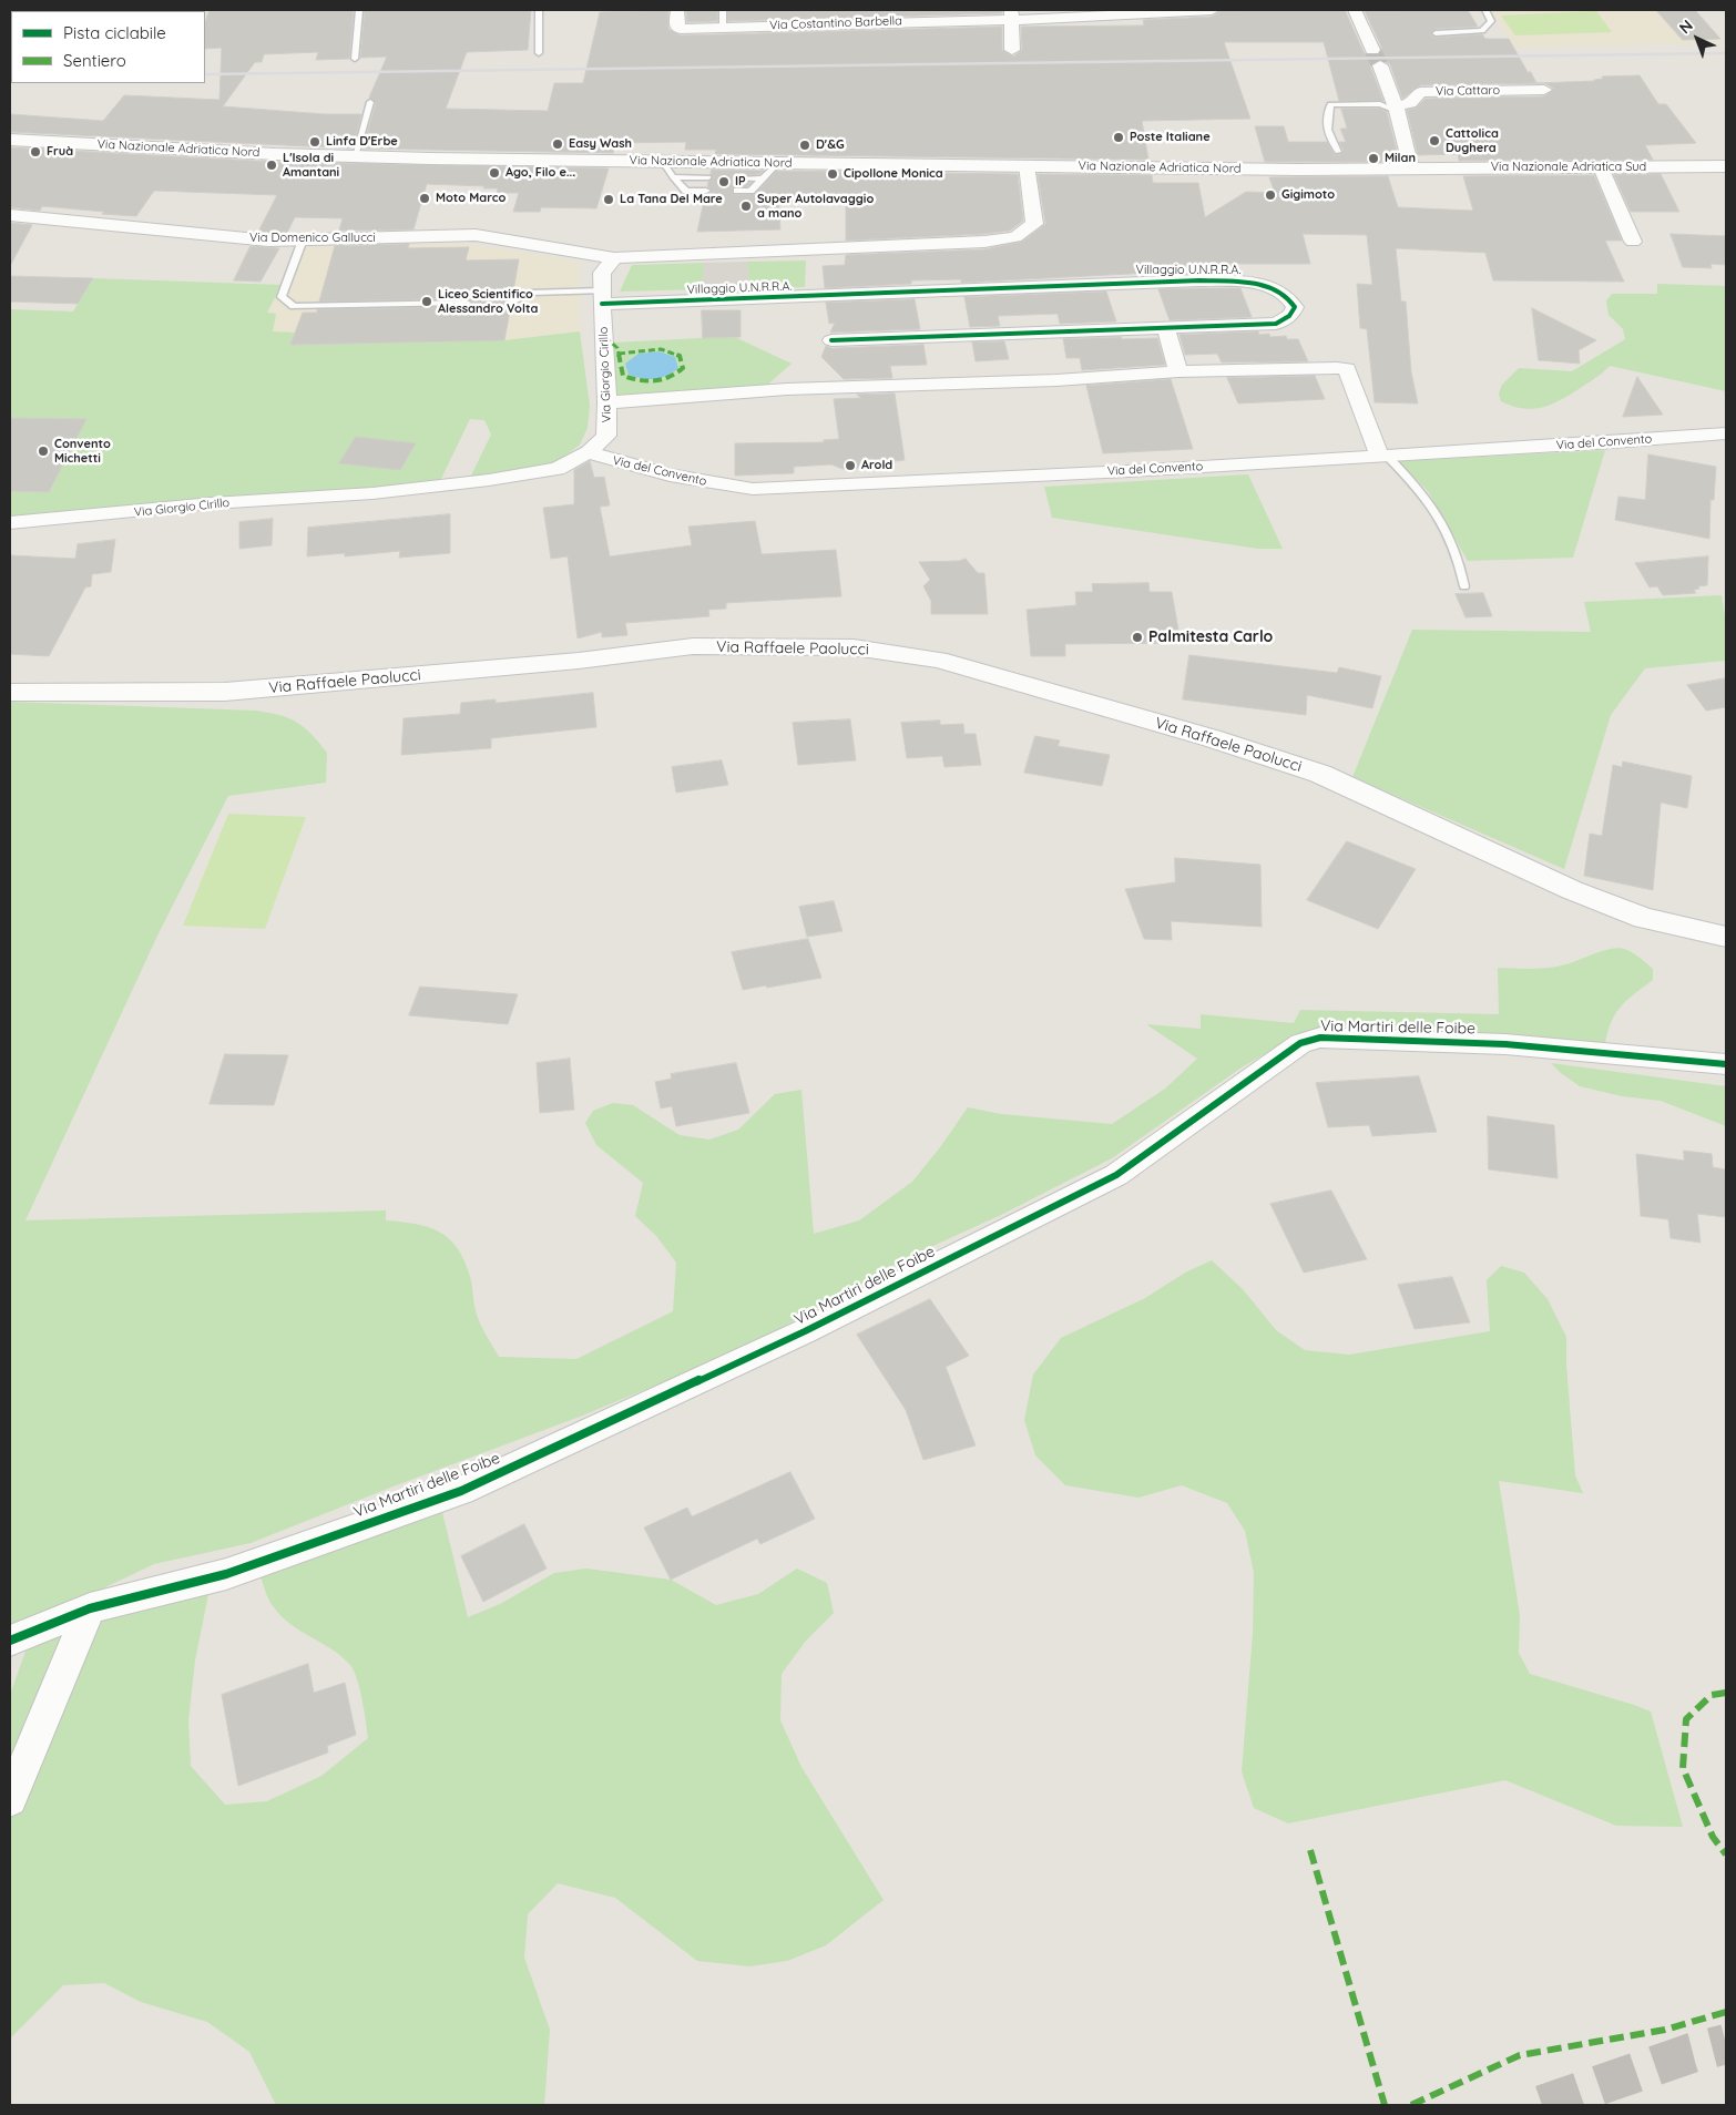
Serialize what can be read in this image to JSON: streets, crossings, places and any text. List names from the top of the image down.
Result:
{
  "streets": {
    "main road": ["Via Nazionale Adriatica Nord", "Via Nazionale Adriatica Sud", "Via Raffaele Paolucci"],
    "street": [
      "Via Costantino Barbella",
      "Via Cattaro",
      "Via Domenico Gallucci",
      "Villaggio U.N.R.R.A.",
      "Via Giorgio Cirillo",
      "Via del Convento",
      "Via Martiri delle Foibe"
    ]
  },
  "crossings": [
    ["Via Nazionale Adriatica Nord", "Via Nazionale Adriatica Sud"],
    ["Via Domenico Gallucci", "Via Giorgio Cirillo"],
    ["Villaggio U.N.R.R.A.", "Via Giorgio Cirillo"],
    ["Via Giorgio Cirillo", "Via del Convento"]
  ],
  "places": [
    "Poste Italiane",
    "Cattolica Dughera",
    "Linfa D'Erbe",
    "Easy Wash",
    "D'&G",
    "Fruà",
    "Milan",
    "L'Isola di Amantani",
    "Ago, Filo e...",
    "Cipollone Monica",
    "IP",
    "Gigimoto",
    "Moto Marco",
    "La Tana Del Mare",
    "Super Autolavaggio a mano",
    "Liceo Scientifico Alessandro Volta",
    "Convento Michetti",
    "Arold",
    "Palmitesta Carlo"
  ],
  "legend": ["Pista ciclabile", "Sentiero"],
  "north": "top left"
}
